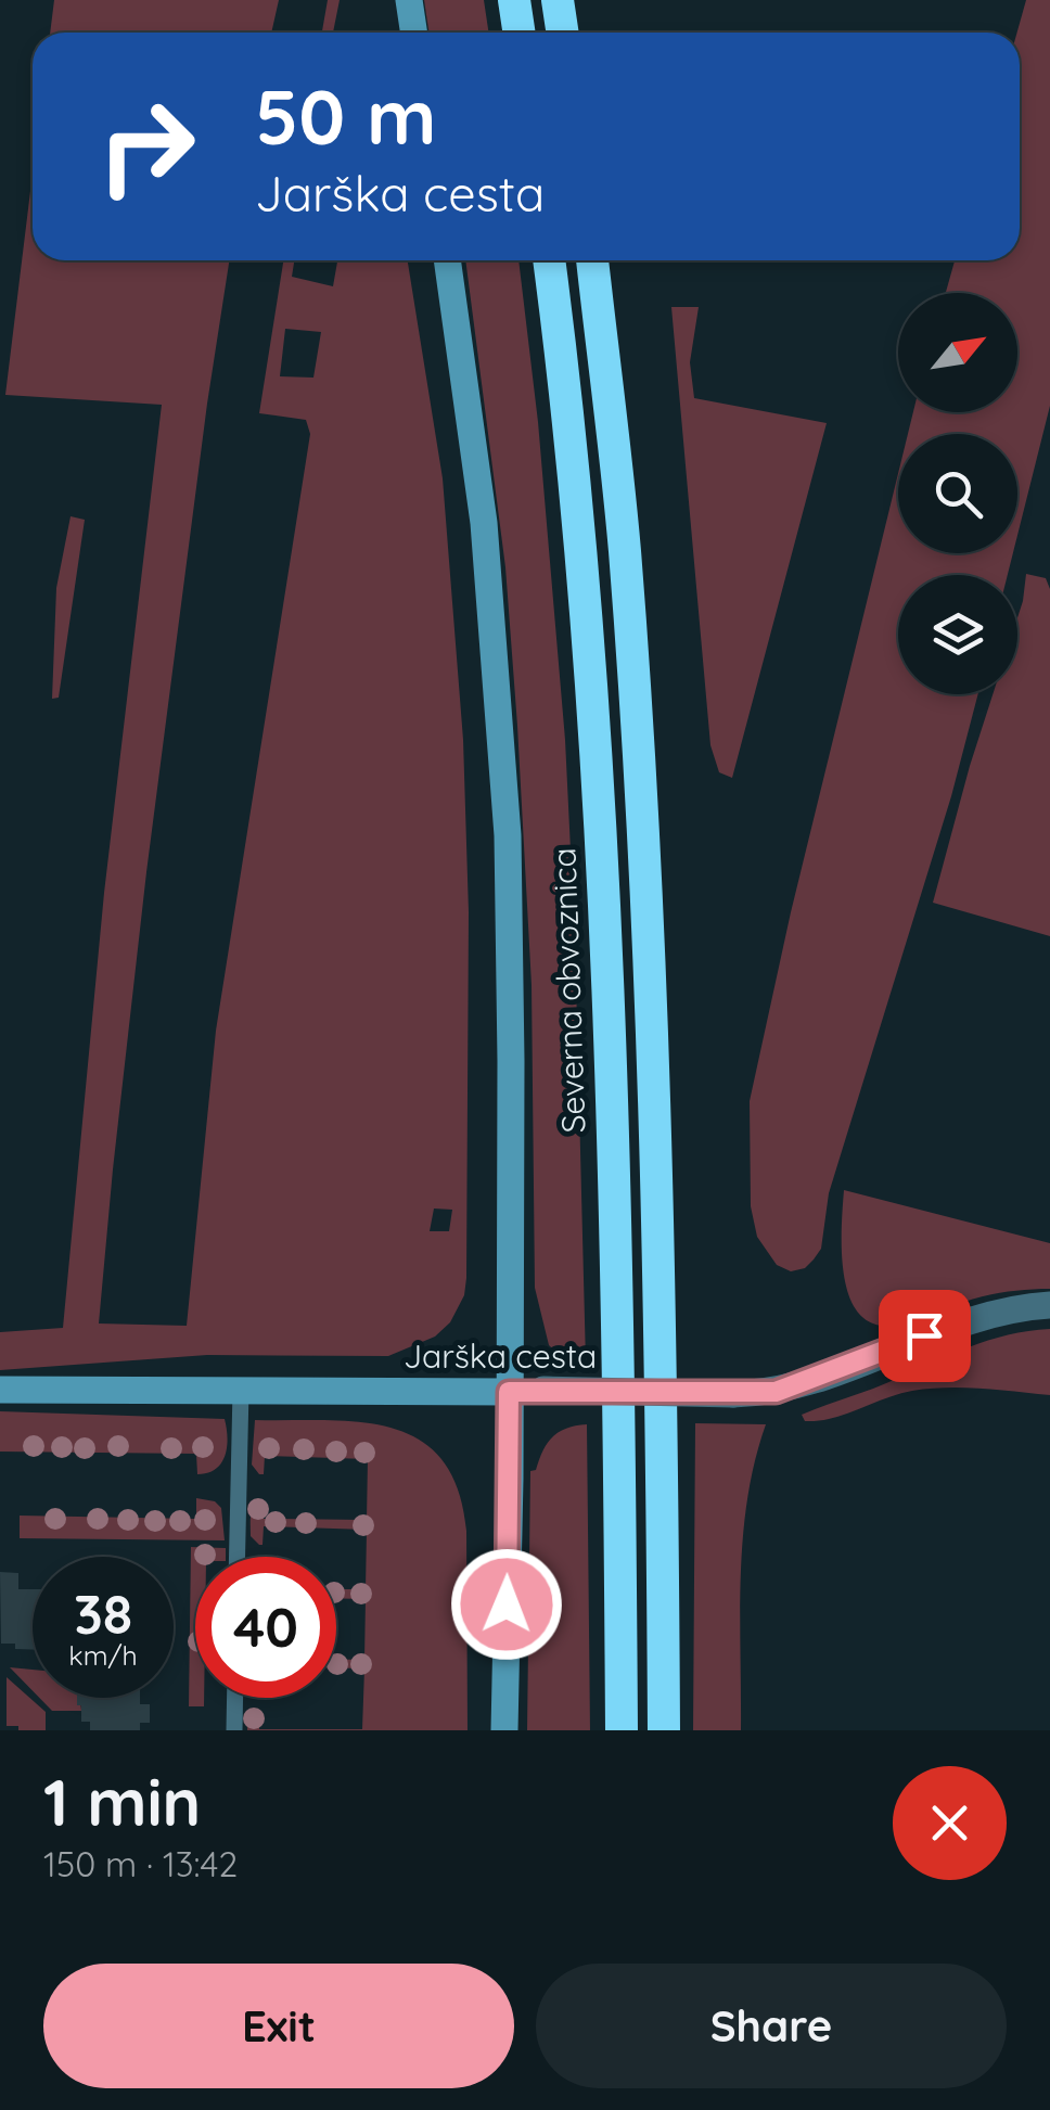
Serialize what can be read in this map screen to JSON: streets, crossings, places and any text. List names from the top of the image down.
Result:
{
  "streets": {
    "highway": ["Severna obvoznica"],
    "street": ["Jarška cesta"]
  },
  "north": "top right",
  "page": {
    "turn": ["50 m", "Jarška cesta"],
    "speed": "38 km/h",
    "limit": "40",
    "heading": ["1 min", "150 m · 13:42"],
    "buttons": ["Exit", "Share"]
  }
}
